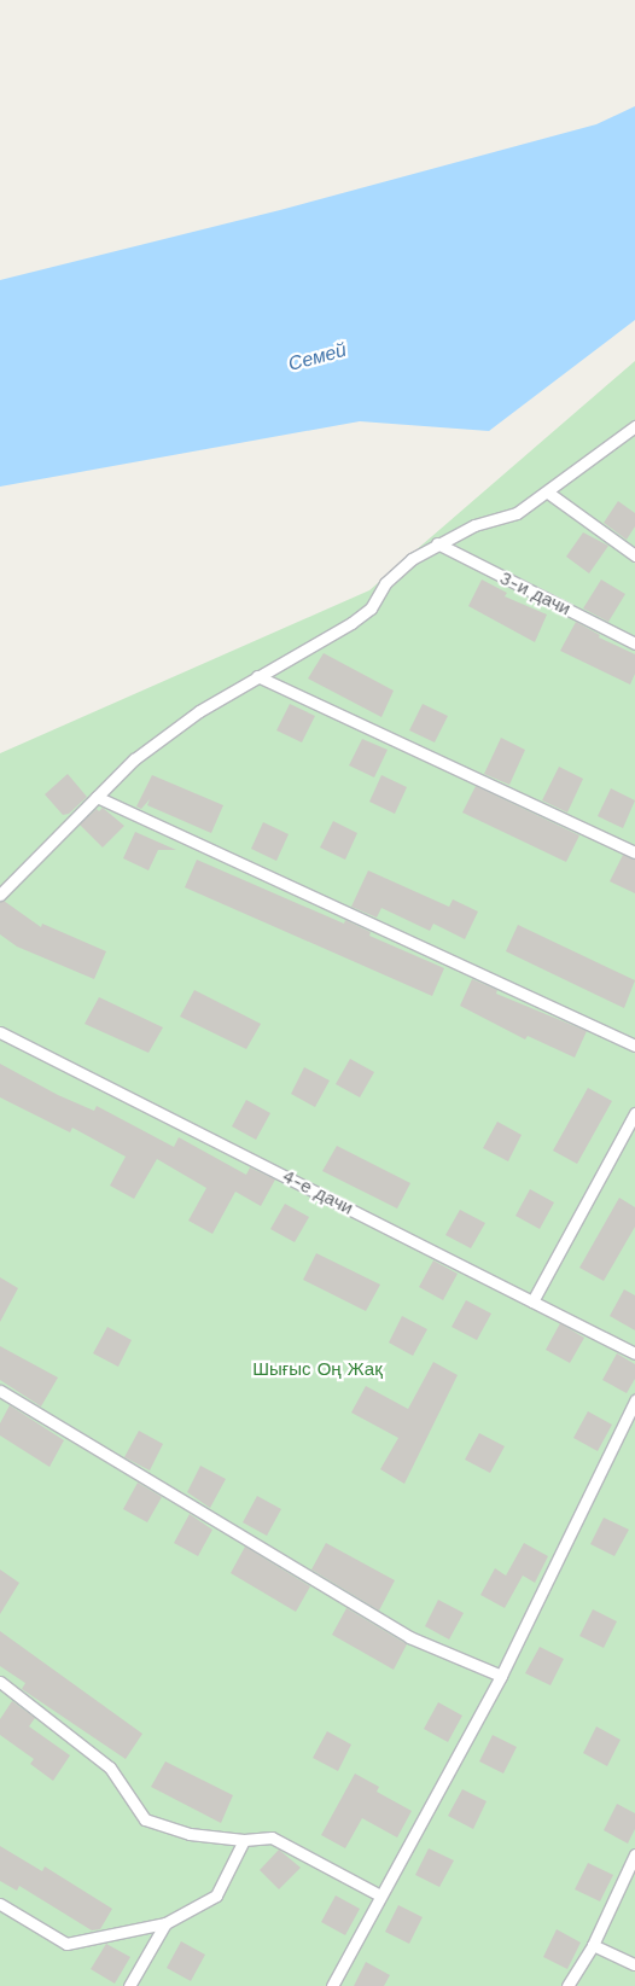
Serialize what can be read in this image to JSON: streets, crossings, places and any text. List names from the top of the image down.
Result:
{
  "streets": {
    "lane": ["3-и дачи", "4-е дачи"]
  },
  "water": ["Семей"],
  "parks": ["Шығыс Оң Жақ"]
}
